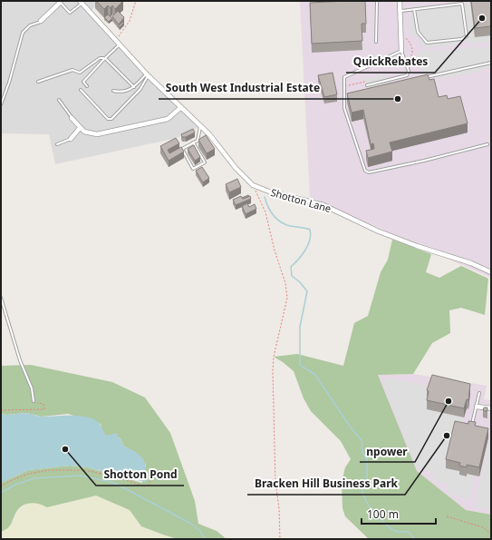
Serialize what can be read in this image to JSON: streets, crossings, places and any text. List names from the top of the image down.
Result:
{
  "streets": {
    "street": ["Shotton Lane"]
  },
  "places": [
    "QuickRebates",
    "South West Industrial Estate",
    "npower",
    "Bracken Hill Business Park",
    "Shotton Pond"
  ],
  "scale_bar": "100 m"
}
